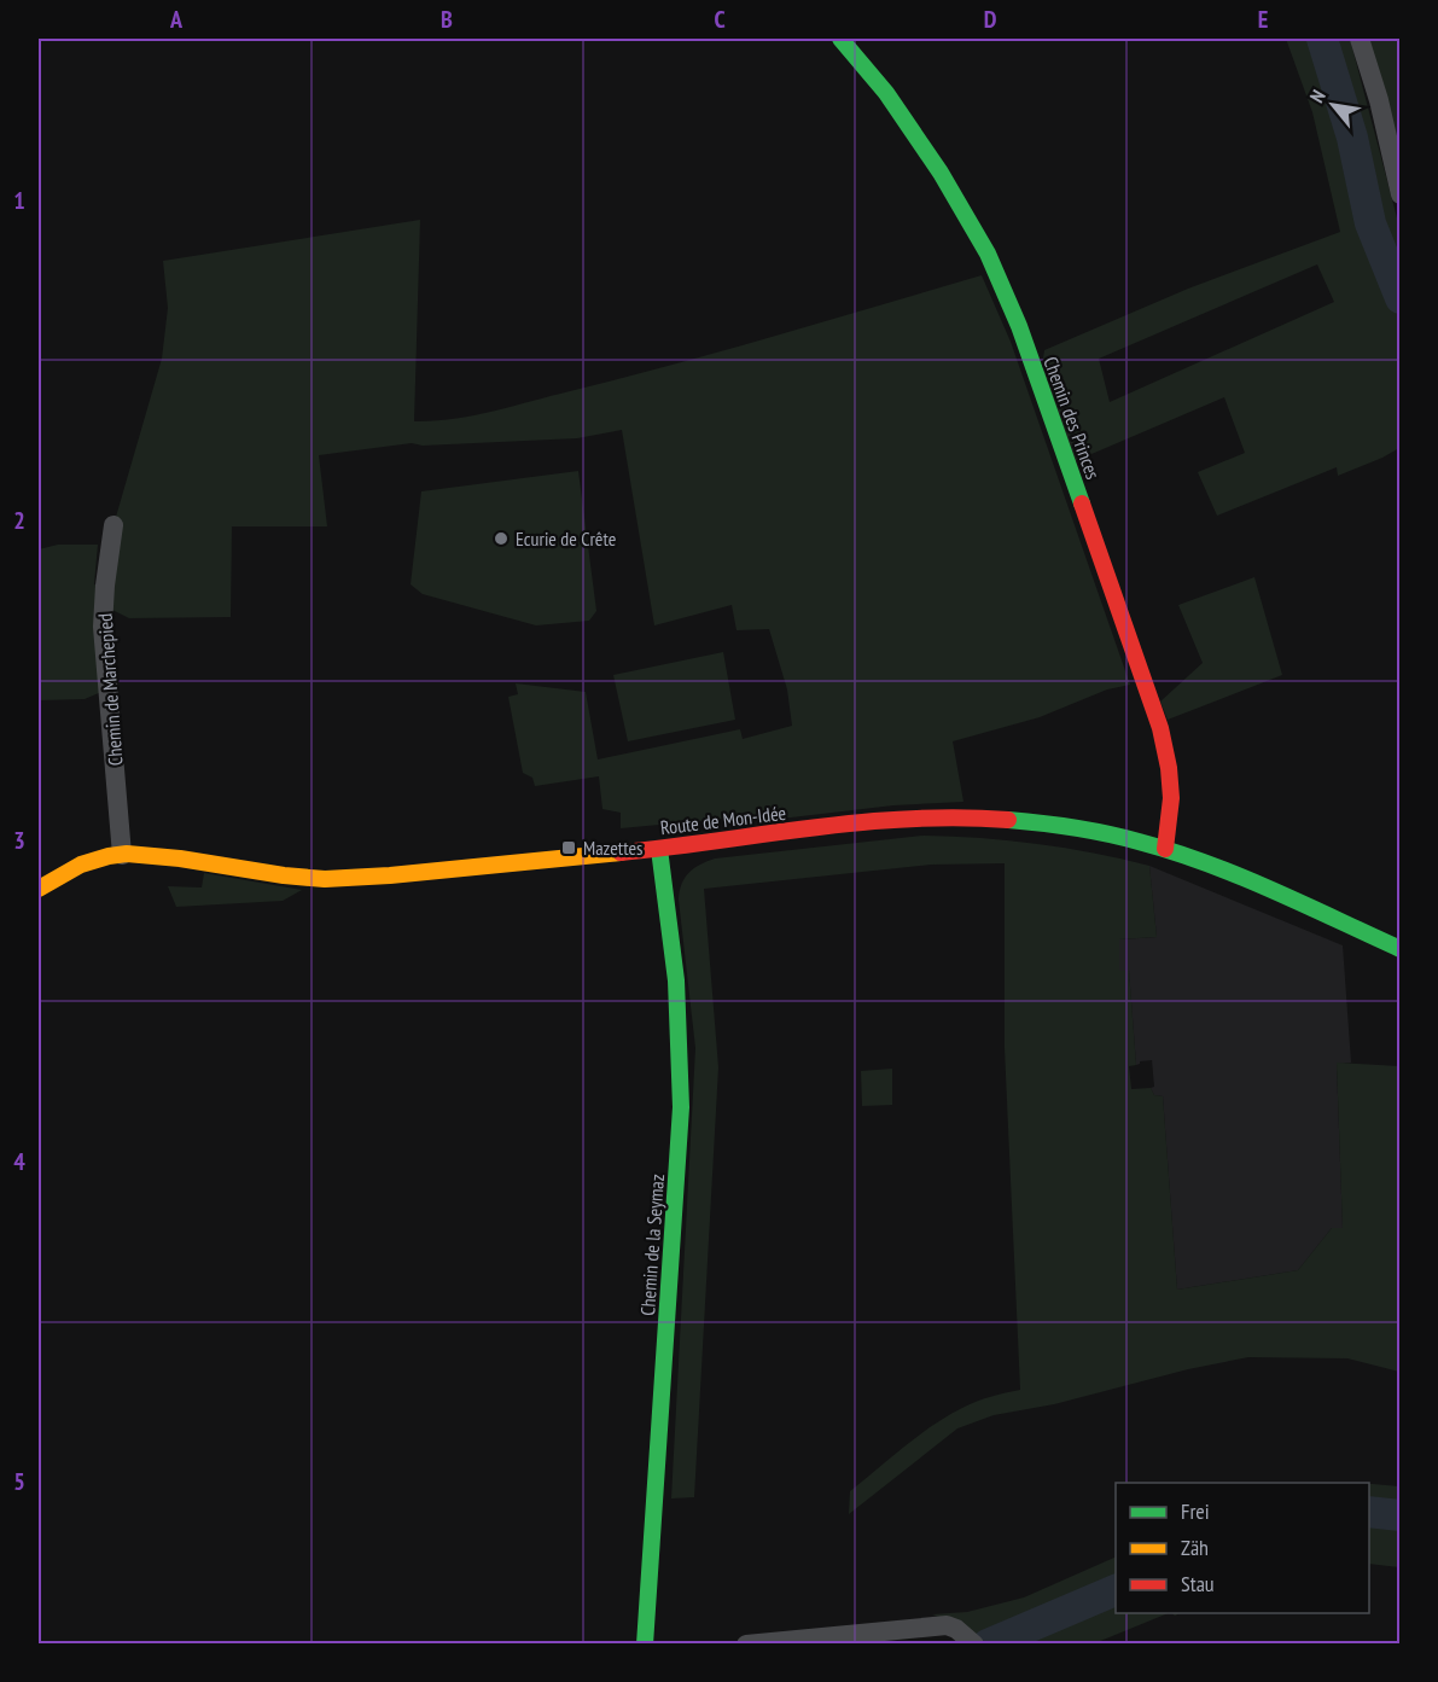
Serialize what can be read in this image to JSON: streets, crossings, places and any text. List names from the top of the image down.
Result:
{
  "streets": {
    "street": [
      "Chemin des Princes",
      "Chemin de Marchepied",
      "Route de Mon-Idée",
      "Chemin de la Seymaz"
    ]
  },
  "crossings": [
    ["Chemin des Princes", "Route de Mon-Idée"],
    ["Chemin de Marchepied", "Route de Mon-Idée"],
    ["Route de Mon-Idée", "Chemin de la Seymaz"]
  ],
  "places": {
    "other": ["Ecurie de Crête"],
    "transit": ["Mazettes"]
  },
  "legend": ["Frei", "Zäh", "Stau"],
  "north": "top left",
  "grid": {
    "columns": [
      "A",
      "B",
      "C",
      "D",
      "E"
    ],
    "rows": [
      "1",
      "2",
      "3",
      "4",
      "5"
    ]
  }
}
